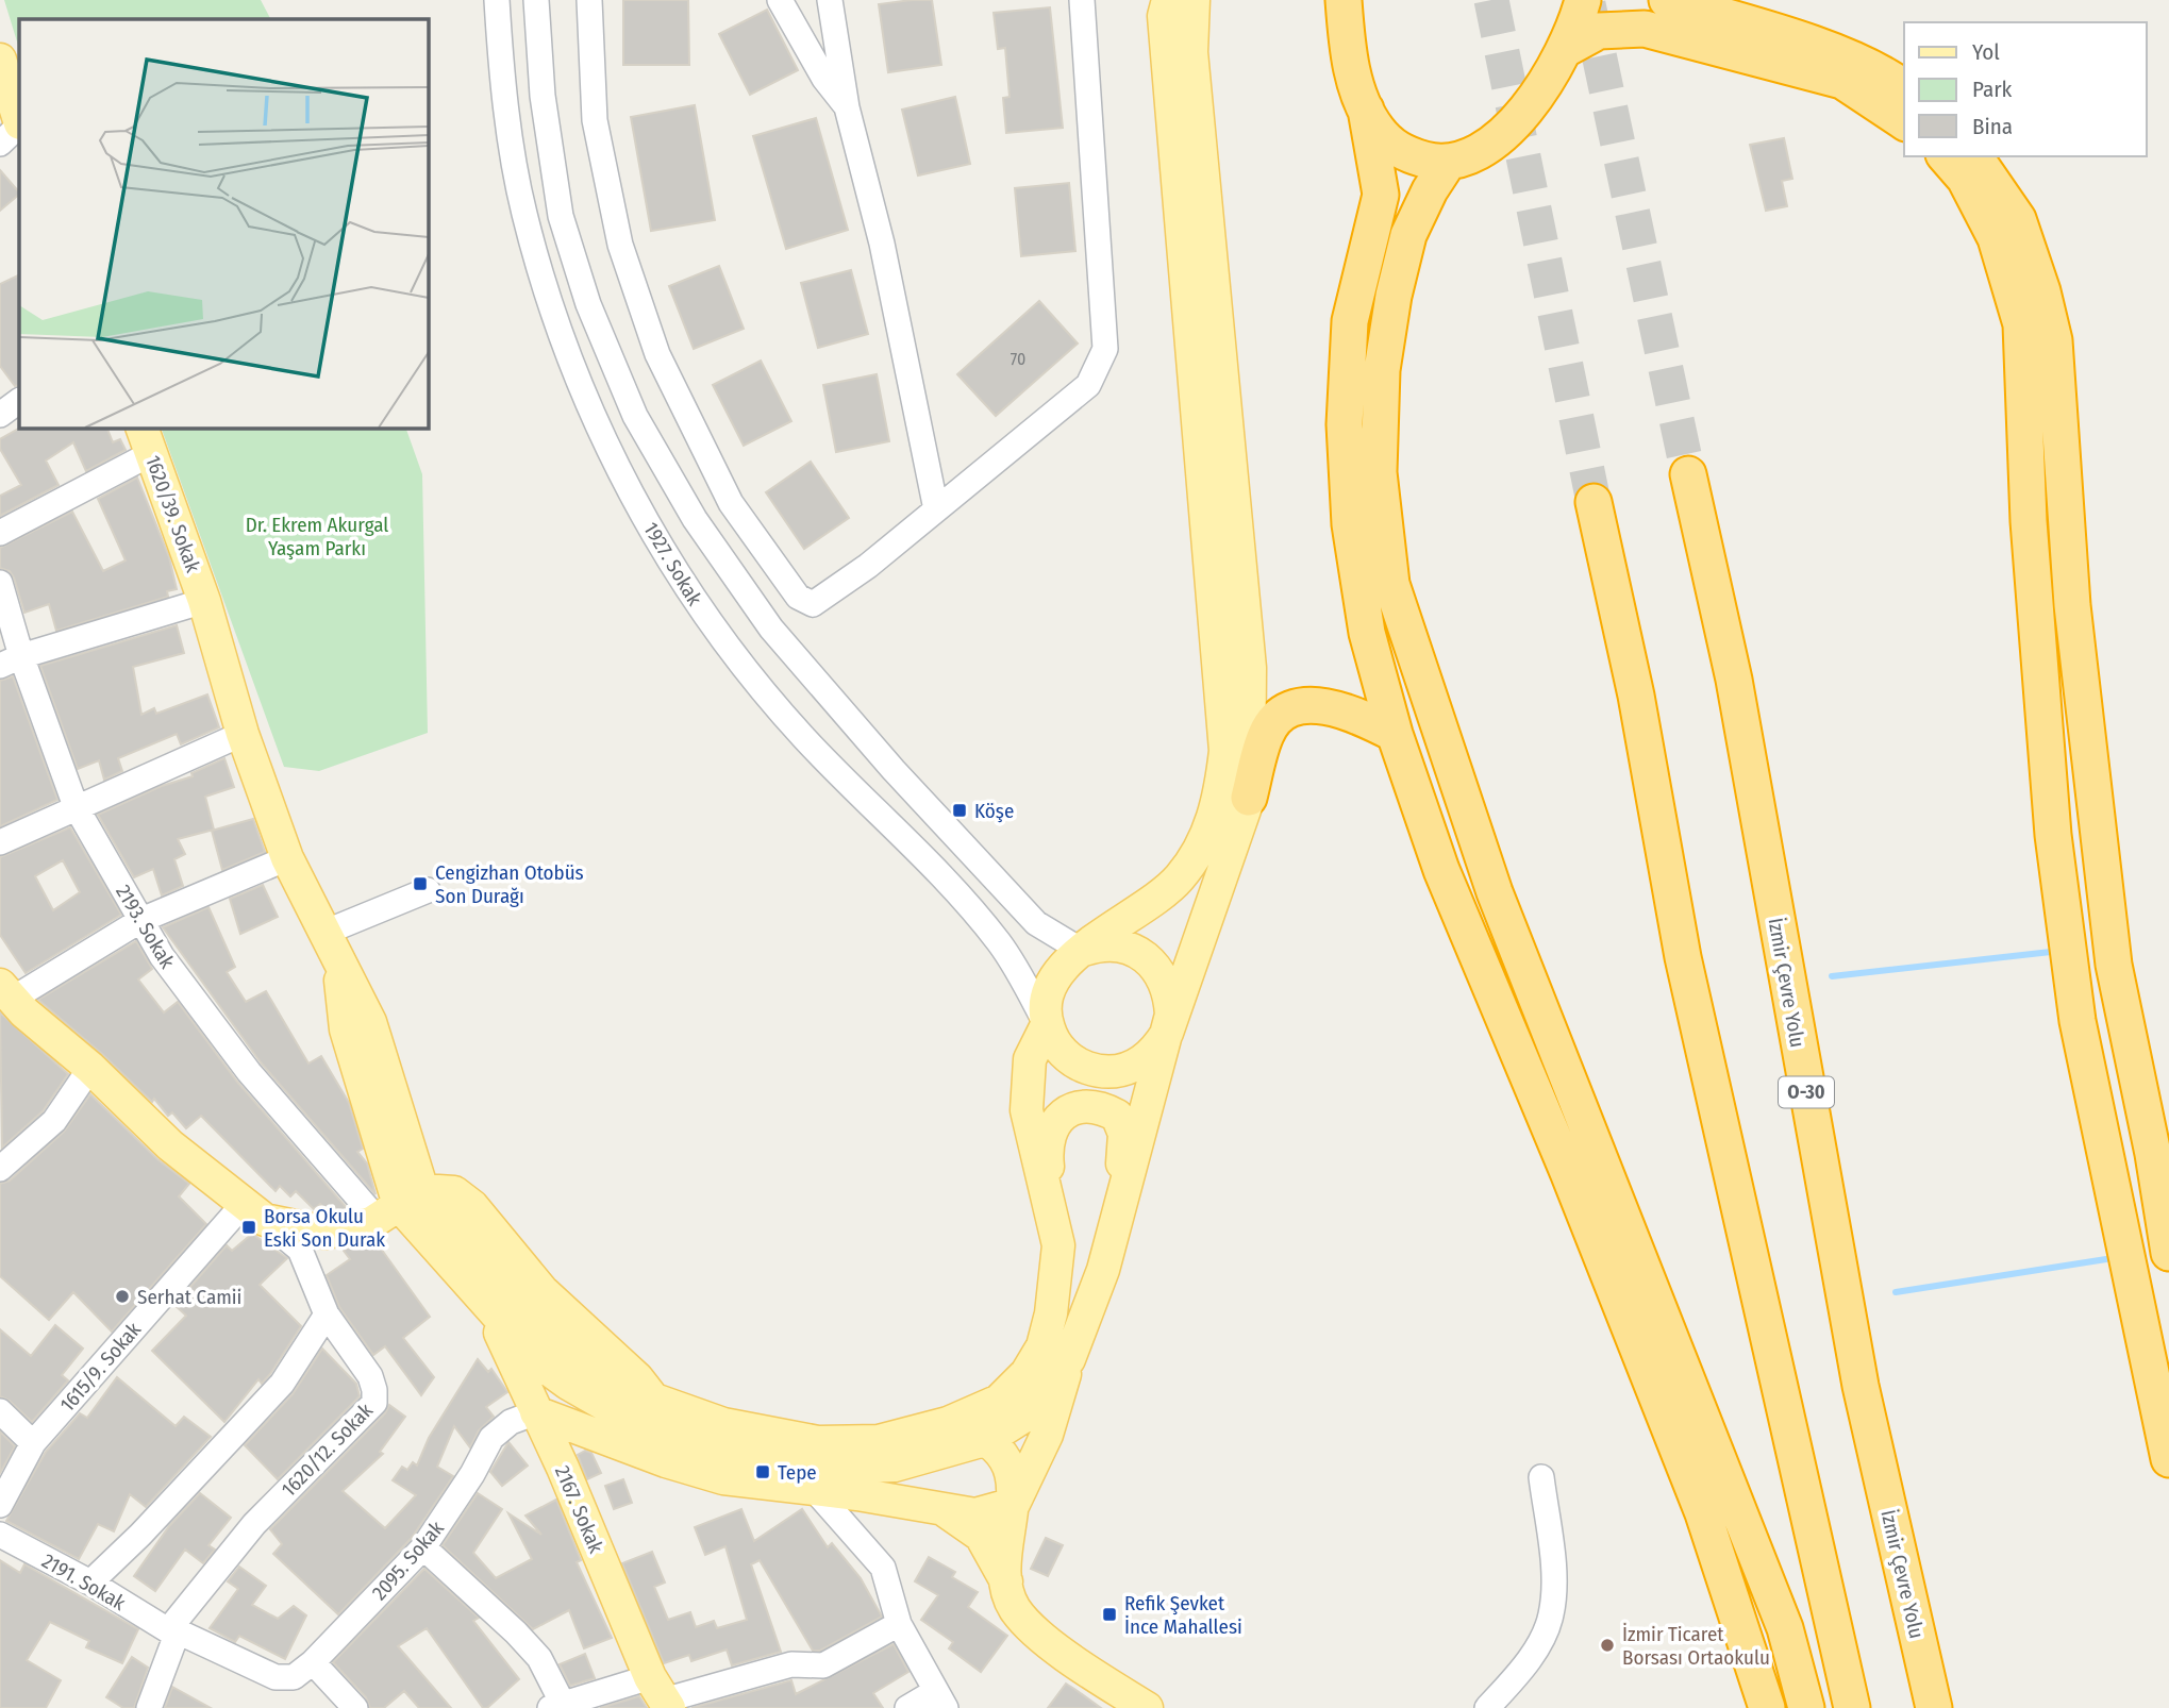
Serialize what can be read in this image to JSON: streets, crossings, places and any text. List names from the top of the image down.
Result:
{
  "streets": {
    "highway": ["İzmir Çevre Yolu", "O-30"],
    "main road": ["1620/39. Sokak", "1620/12. Sokak", "2167. Sokak"],
    "street": [
      "1927. Sokak",
      "2193. Sokak",
      "1615/9. Sokak",
      "2095. Sokak",
      "2191. Sokak"
    ]
  },
  "crossings": [
    ["1620/39. Sokak", "2193. Sokak"],
    ["1620/39. Sokak", "1620/12. Sokak"],
    ["2193. Sokak", "1620/12. Sokak"],
    ["1615/9. Sokak", "1620/12. Sokak"],
    ["1620/12. Sokak", "2191. Sokak"],
    ["2167. Sokak", "2095. Sokak"],
    ["2095. Sokak", "2191. Sokak"]
  ],
  "parks": ["Dr. Ekrem Akurgal Yaşam Parkı"],
  "places": {
    "transit": [
      "Köşe",
      "Cengizhan Otobüs Son Durağı",
      "Borsa Okulu Eski Son Durak",
      "Tepe",
      "Refik Şevket İnce Mahallesi"
    ],
    "other": ["Serhat Camii", "İzmir Ticaret Borsası Ortaokulu"]
  },
  "house_numbers": ["70"],
  "legend": ["Yol", "Park", "Bina"]
}
